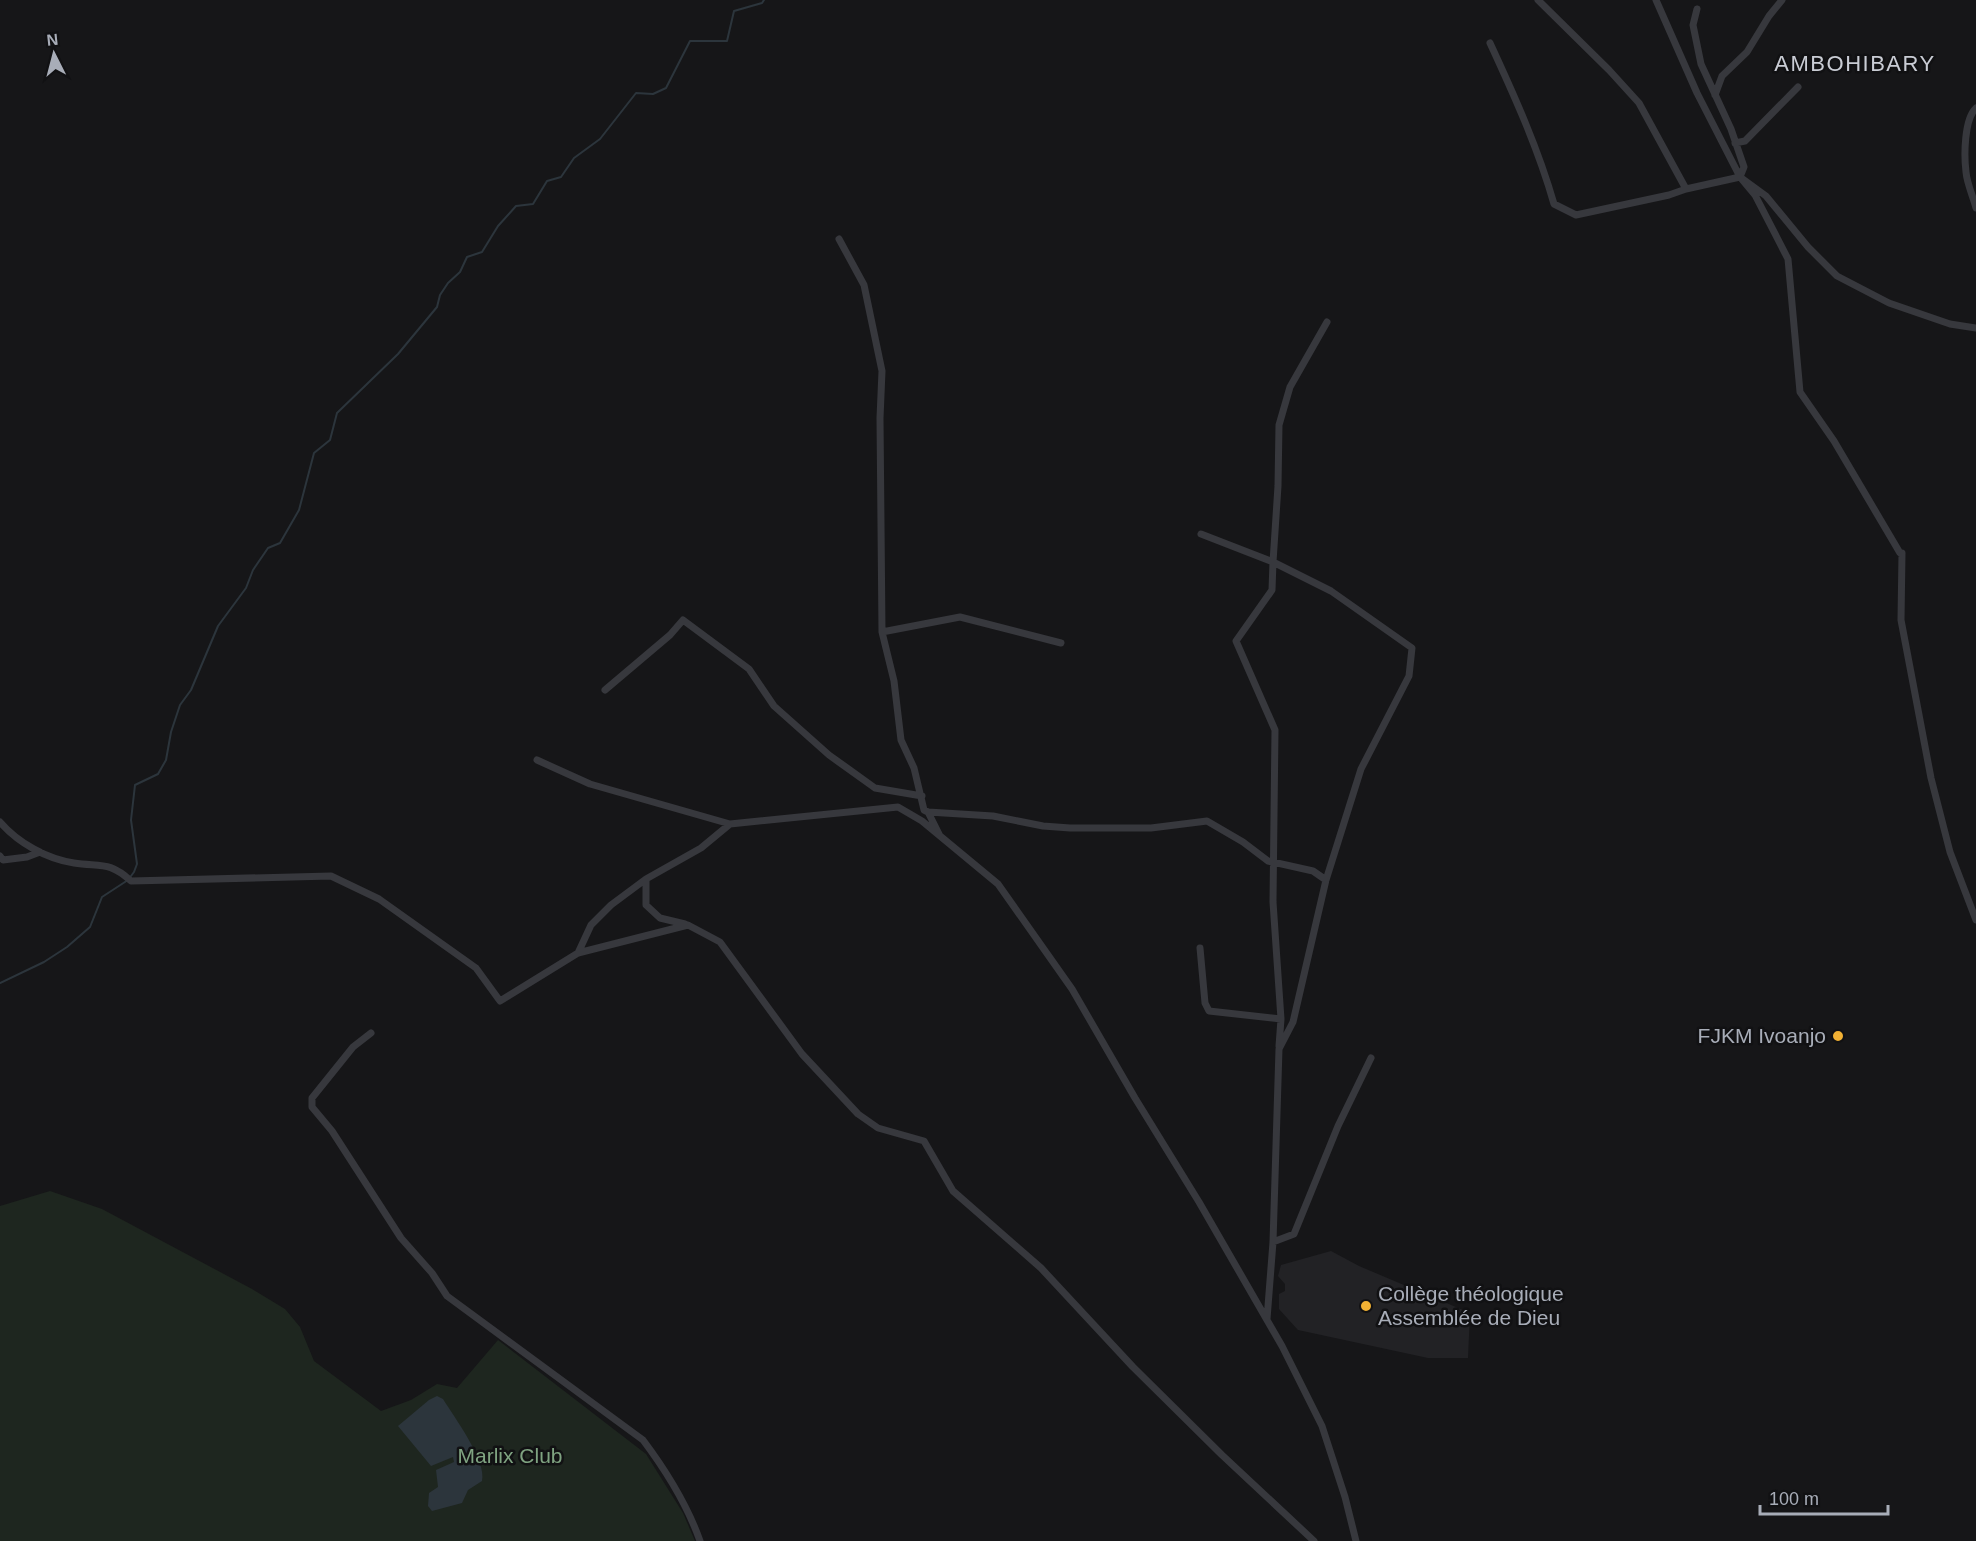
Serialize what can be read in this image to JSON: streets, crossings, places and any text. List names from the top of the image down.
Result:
{
  "districts": ["AMBOHIBARY"],
  "parks": ["Marlix Club"],
  "places": ["FJKM Ivoanjo", "Collège théologique Assemblée de Dieu"],
  "scale_bar": "100 m",
  "north": "top"
}
